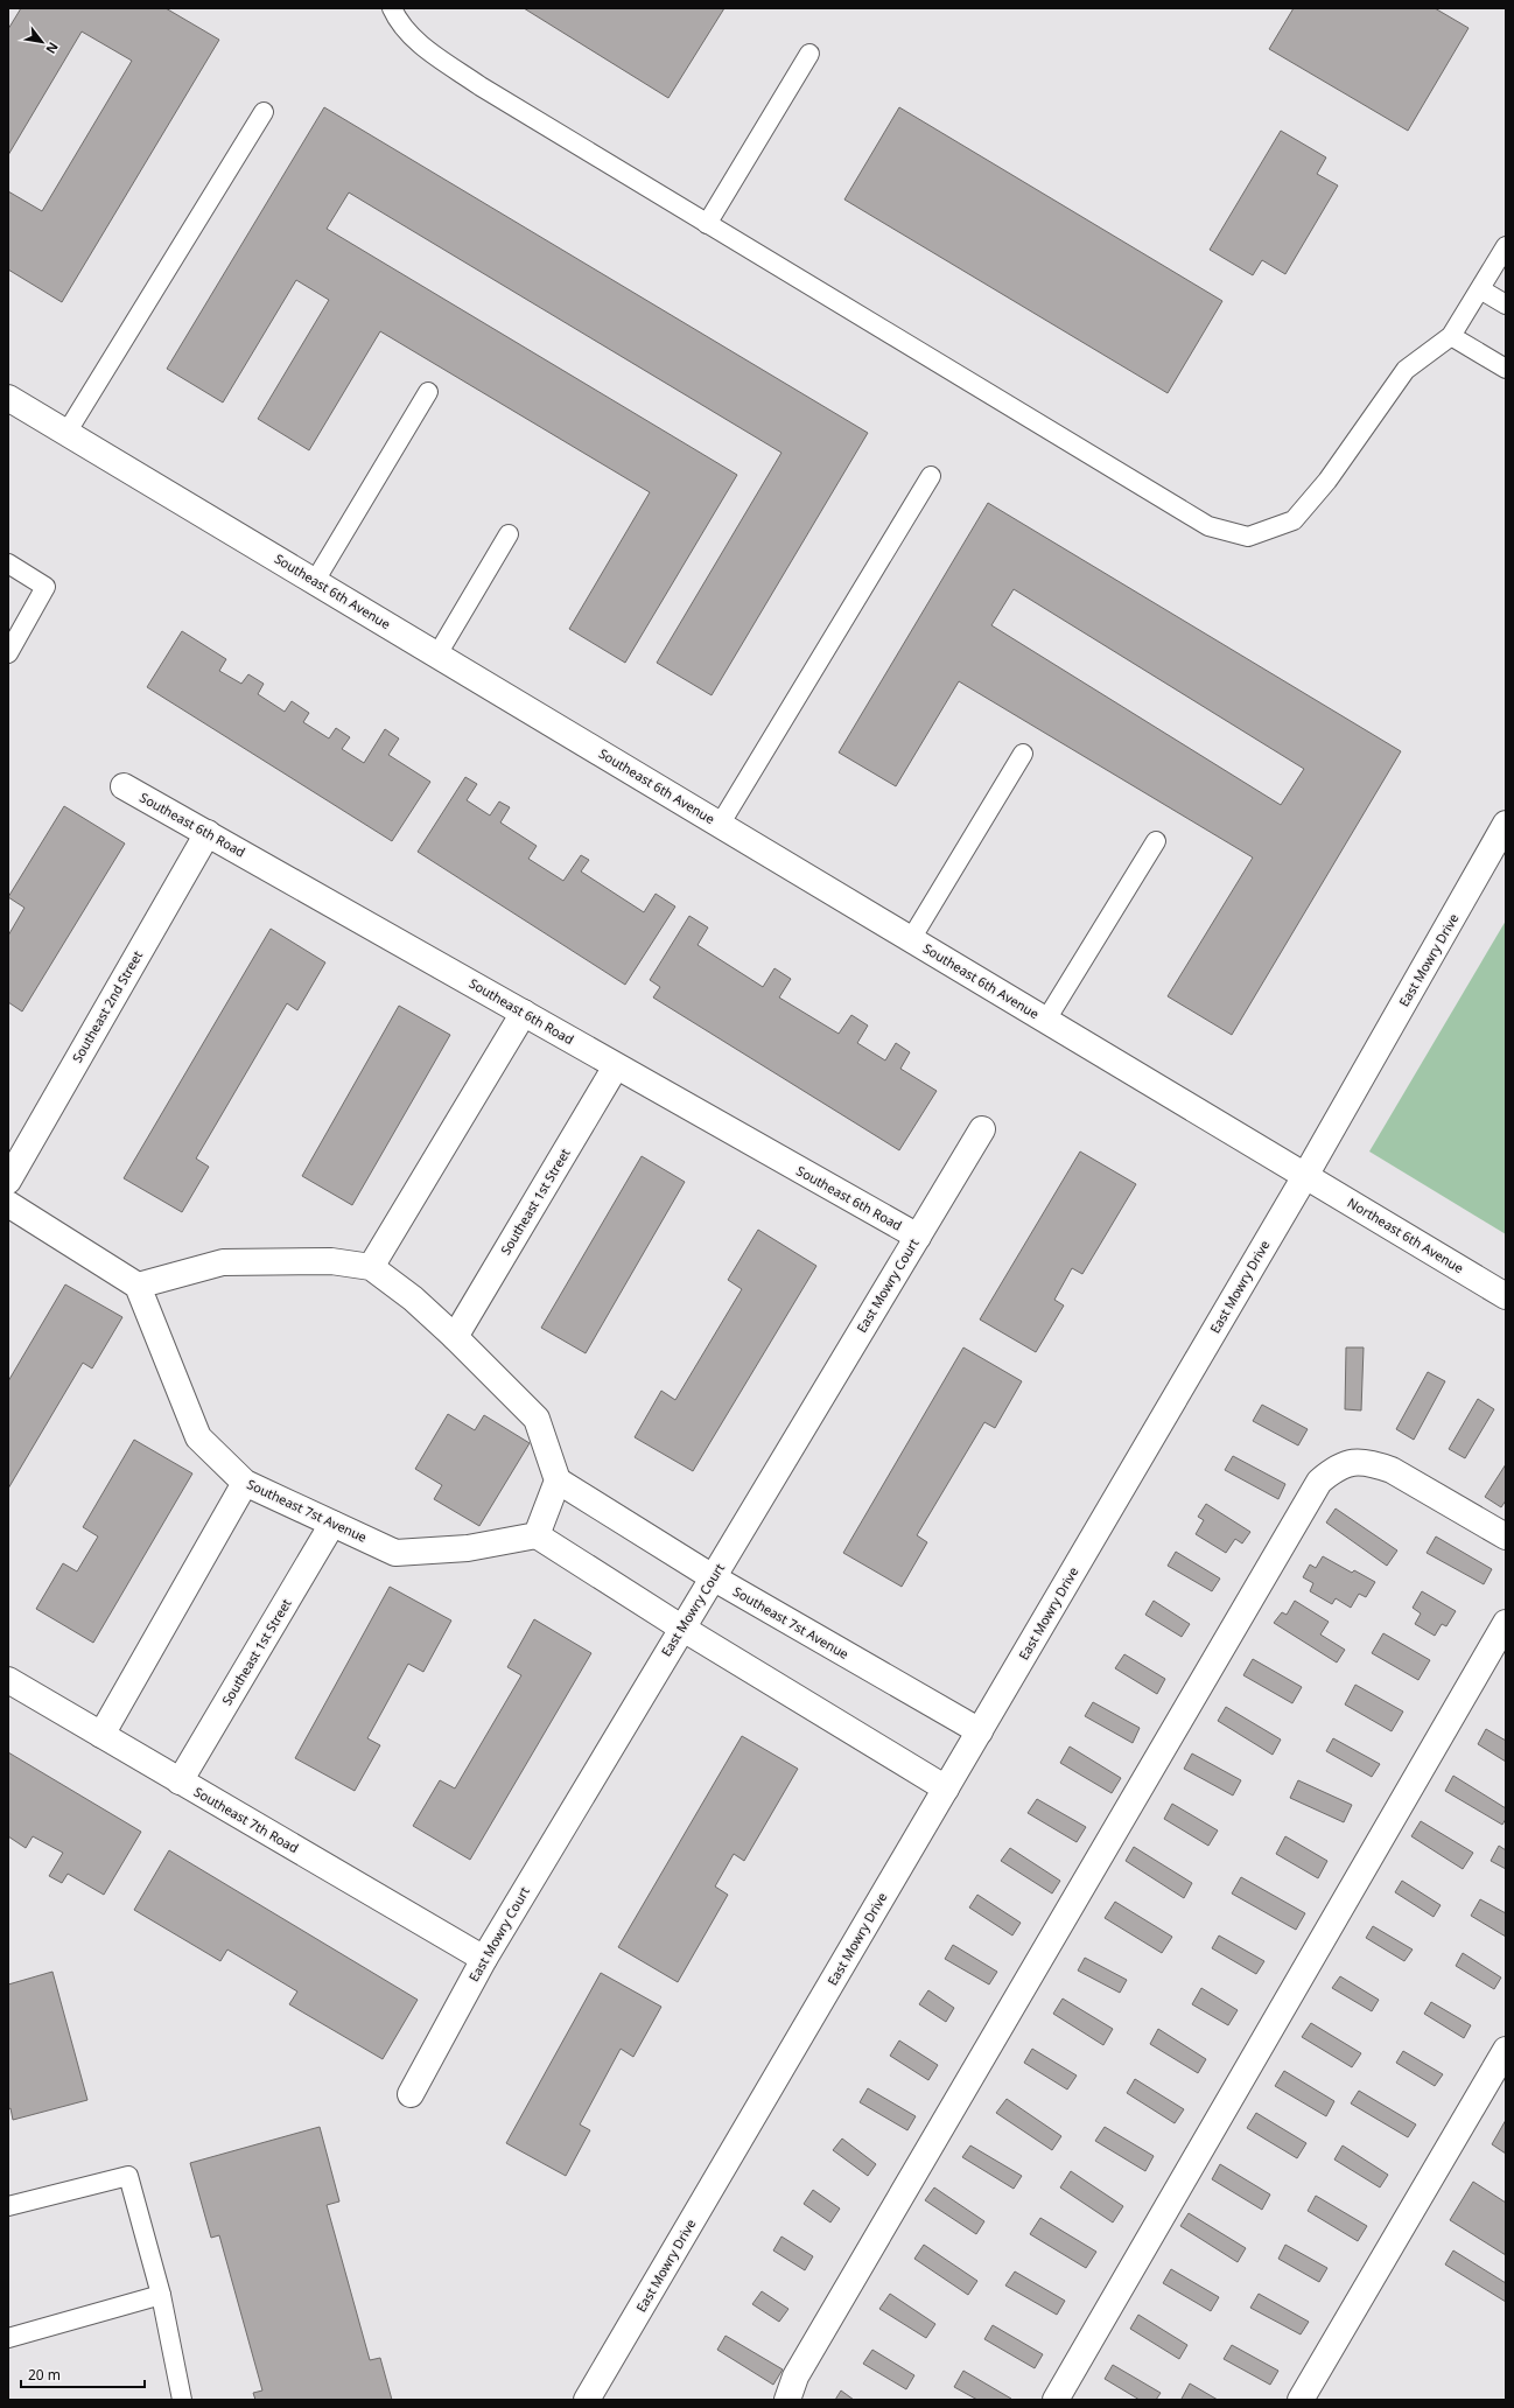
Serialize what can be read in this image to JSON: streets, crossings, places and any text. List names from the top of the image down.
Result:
{
  "streets": {
    "street": [
      "Southeast 6th Avenue",
      "Southeast 6th Road",
      "East Mowry Drive",
      "Southeast 2nd Street",
      "Southeast 1st Street",
      "Northeast 6th Avenue",
      "East Mowry Court",
      "Southeast 7st Avenue",
      "Southeast 7th Road"
    ]
  },
  "crossings": [
    ["Southeast 6th Avenue", "East Mowry Drive"],
    ["Southeast 6th Avenue", "Northeast 6th Avenue"],
    ["Southeast 6th Road", "Southeast 2nd Street"],
    ["Southeast 6th Road", "Southeast 1st Street"],
    ["Southeast 6th Road", "East Mowry Court"],
    ["East Mowry Drive", "Northeast 6th Avenue"],
    ["East Mowry Drive", "Southeast 7st Avenue"],
    ["Southeast 1st Street", "Southeast 7st Avenue"],
    ["Southeast 1st Street", "Southeast 7th Road"],
    ["East Mowry Court", "Southeast 7st Avenue"],
    ["East Mowry Court", "Southeast 7th Road"]
  ],
  "scale_bar": "20 m",
  "north": "bottom right"
}
